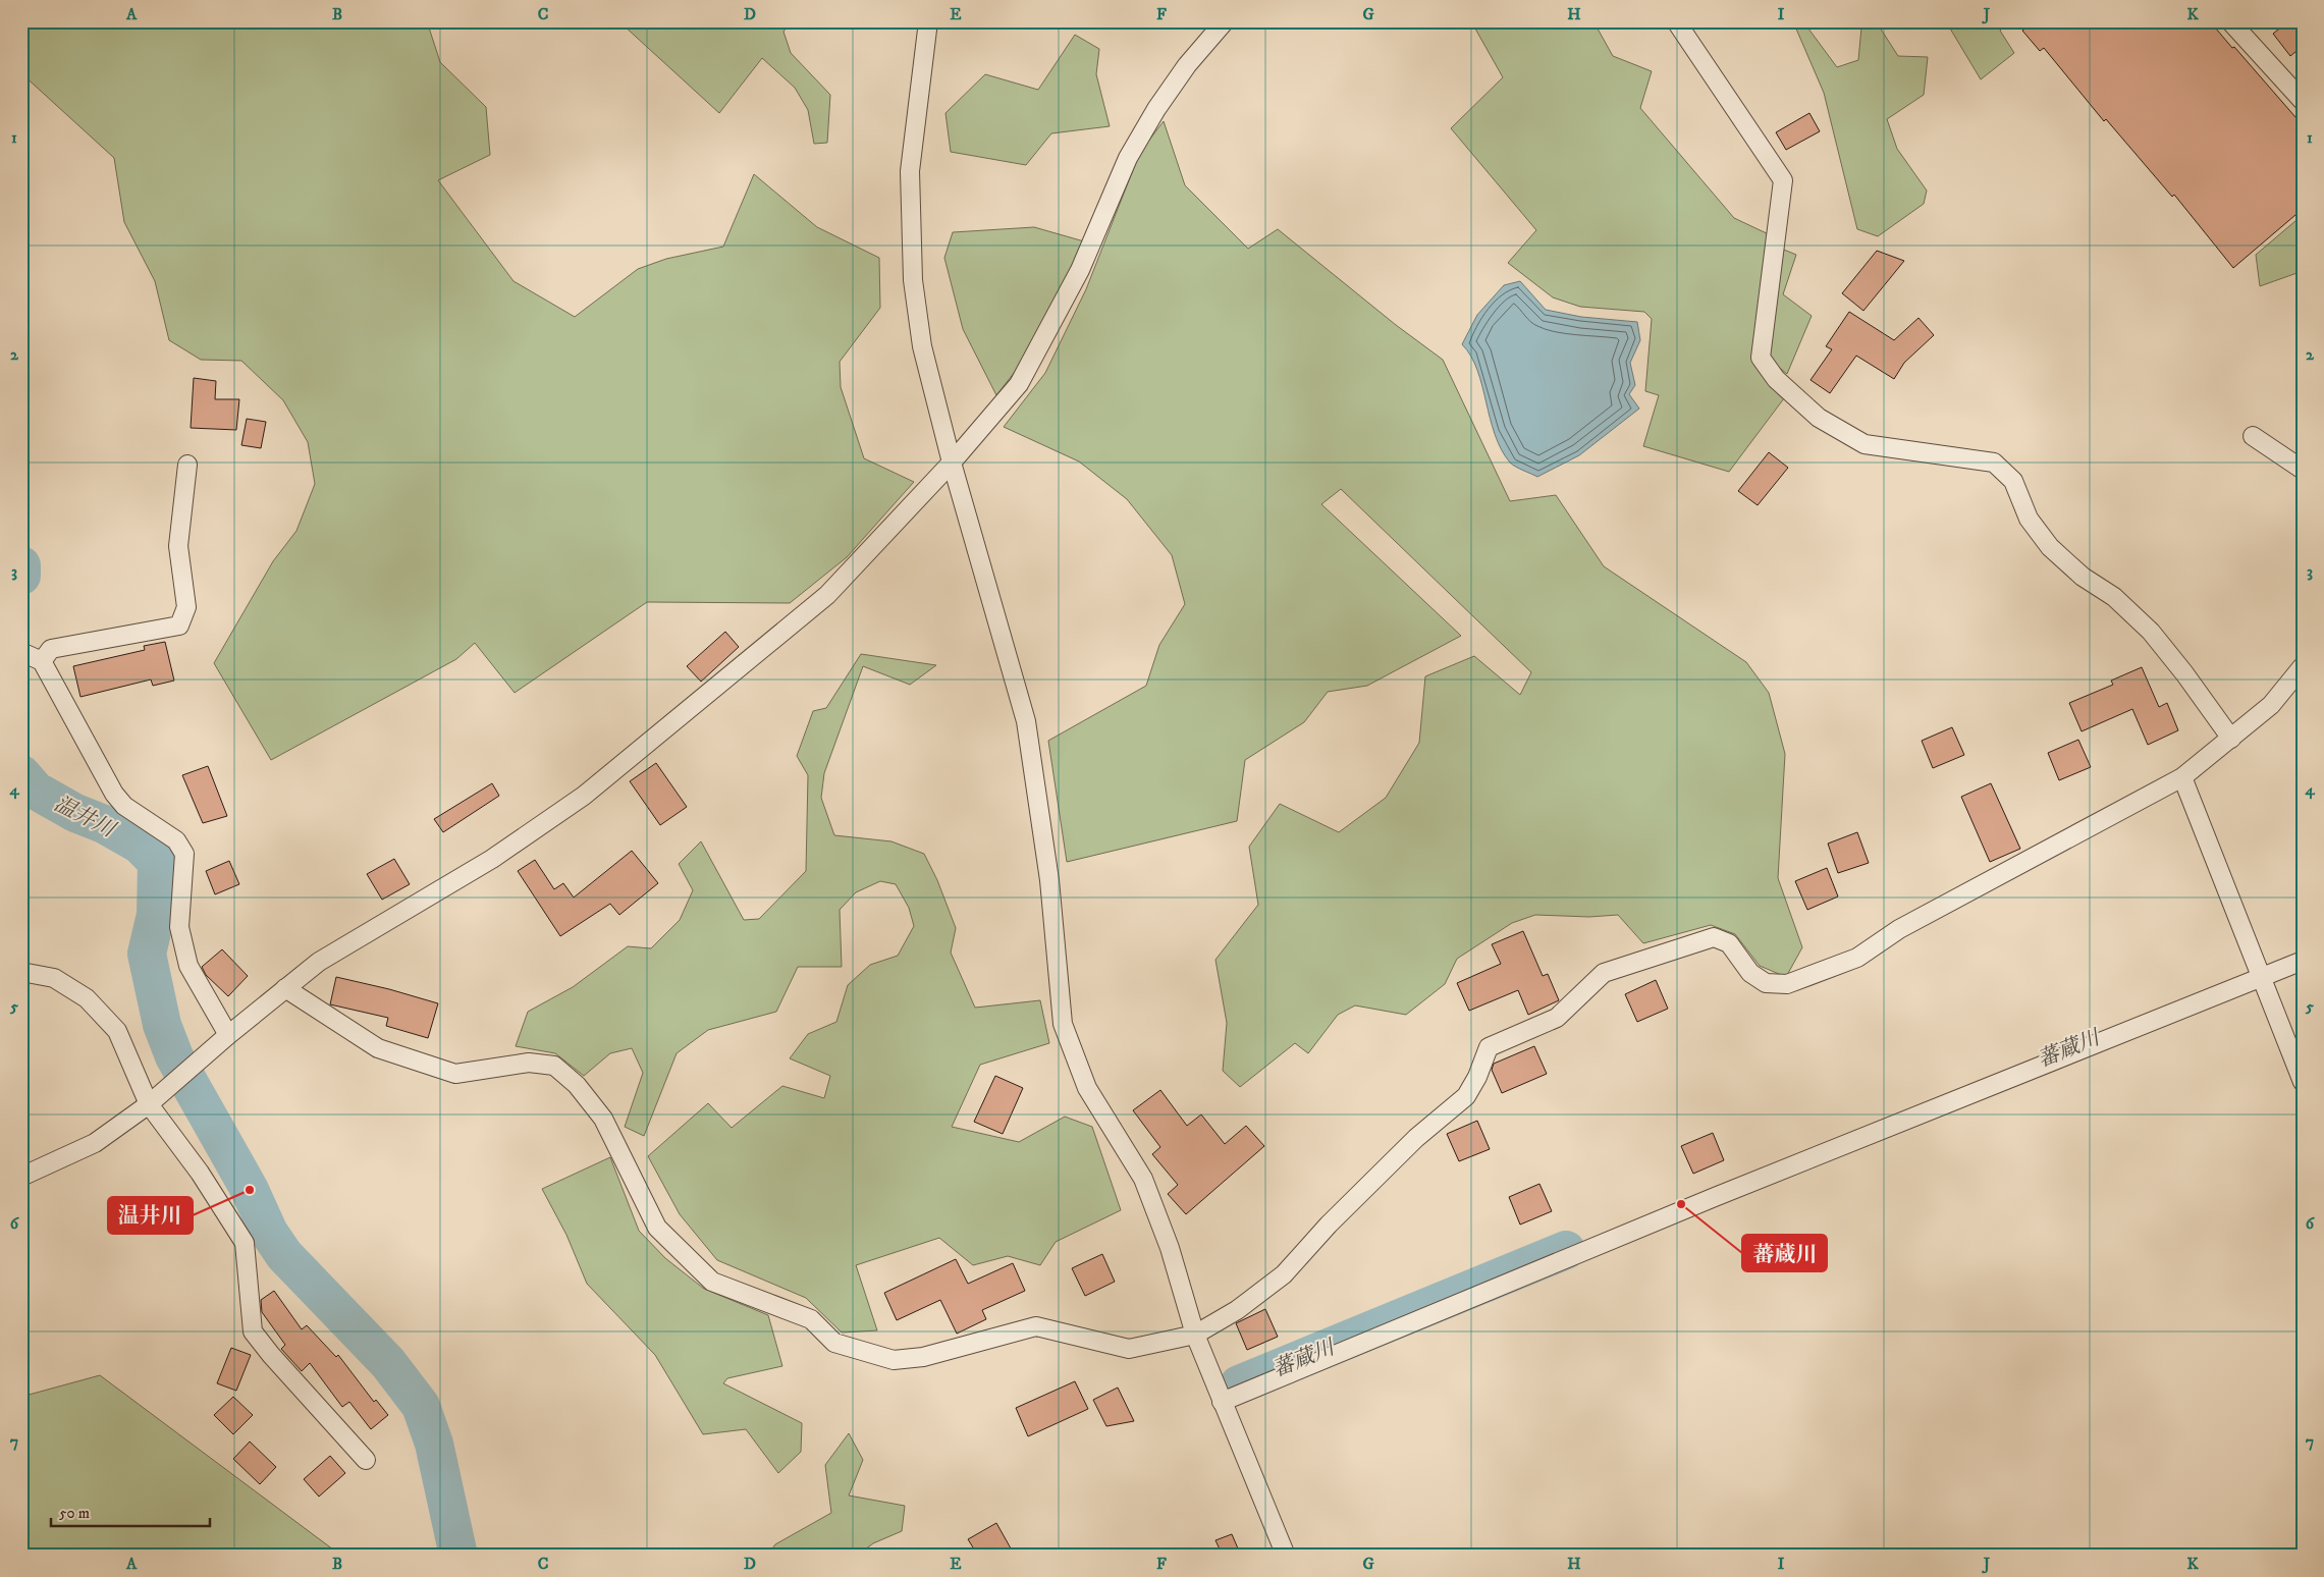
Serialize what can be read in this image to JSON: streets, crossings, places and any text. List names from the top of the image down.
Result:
{
  "water": ["温井川", "蕃蔵川"],
  "places": ["温井川", "蕃蔵川"],
  "scale_bar": "50 m",
  "grid": {
    "columns": [
      "A",
      "B",
      "C",
      "D",
      "E",
      "F",
      "G",
      "H",
      "I",
      "J",
      "K"
    ],
    "rows": [
      "1",
      "2",
      "3",
      "4",
      "5",
      "6",
      "7"
    ]
  }
}
